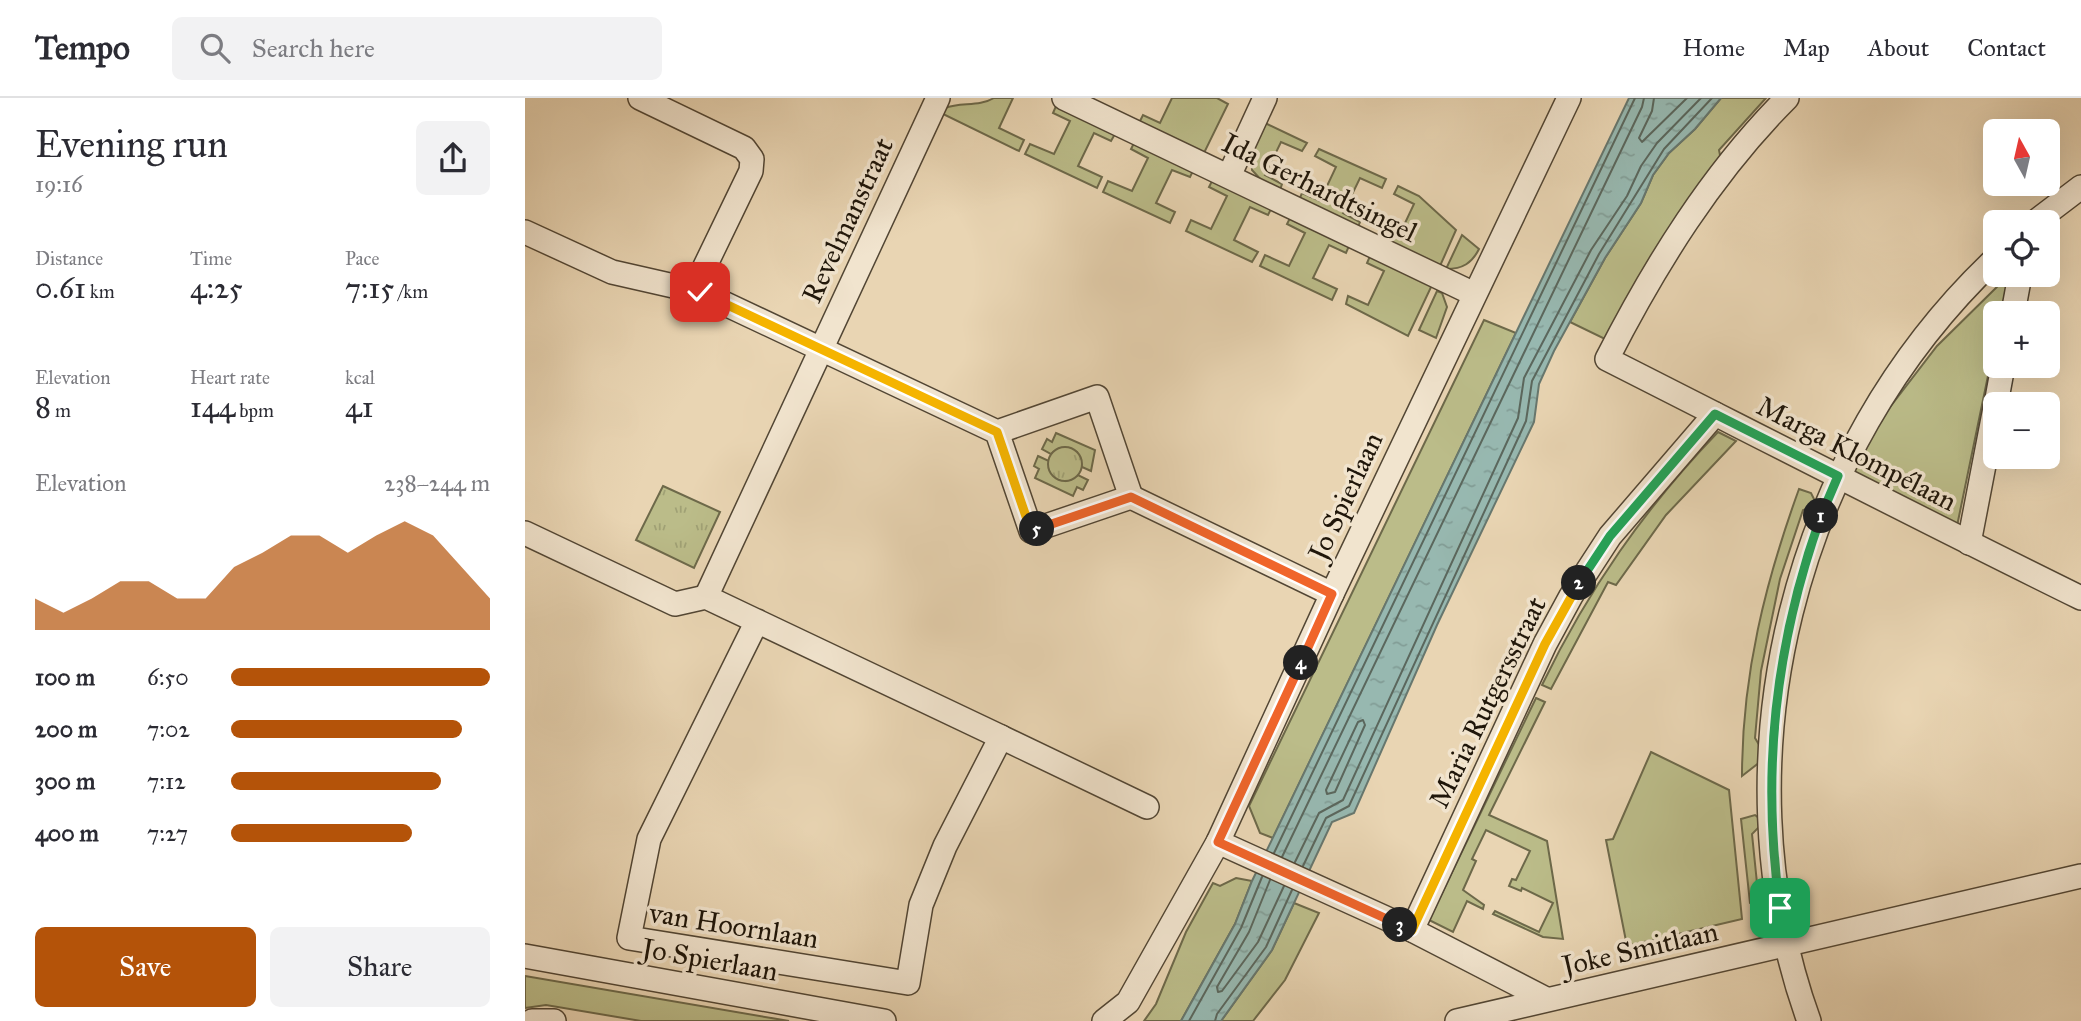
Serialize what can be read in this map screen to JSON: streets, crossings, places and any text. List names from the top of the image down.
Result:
{
  "streets": {
    "street": [
      "Ida Gerhardtsingel",
      "Revelmanstraat",
      "Marga Klompélaan",
      "Jo Spierlaan",
      "Maria Rutgersstraat",
      "van Hoornlaan",
      "Joke Smitlaan"
    ]
  },
  "crossings": [
    ["Ida Gerhardtsingel", "Jo Spierlaan"],
    ["Marga Klompélaan", "Maria Rutgersstraat"]
  ],
  "north": "top",
  "page": {
    "header": "Tempo",
    "search": "Search here",
    "nav": [
      "Home",
      "Map",
      "About",
      "Contact"
    ],
    "heading": ["Evening run", "19:16"],
    "map_buttons": ["+", "−"],
    "stats": [
      ["Distance", "0.61 km"],
      ["Time", "4:25"],
      ["Pace", "7:15 /km"],
      ["Elevation", "8 m"],
      ["Heart rate", "144 bpm"],
      ["kcal", "41"]
    ],
    "chart": ["Elevation", "238–244 m"],
    "pins": [
      "1",
      "5",
      "2",
      "4",
      "3"
    ],
    "list": [
      {
        "name": "100 m",
        "note": "6:50"
      },
      {
        "name": "200 m",
        "note": "7:02"
      },
      {
        "name": "300 m",
        "note": "7:12"
      },
      {
        "name": "400 m",
        "note": "7:27"
      }
    ],
    "buttons": ["Save", "Share"]
  }
}
